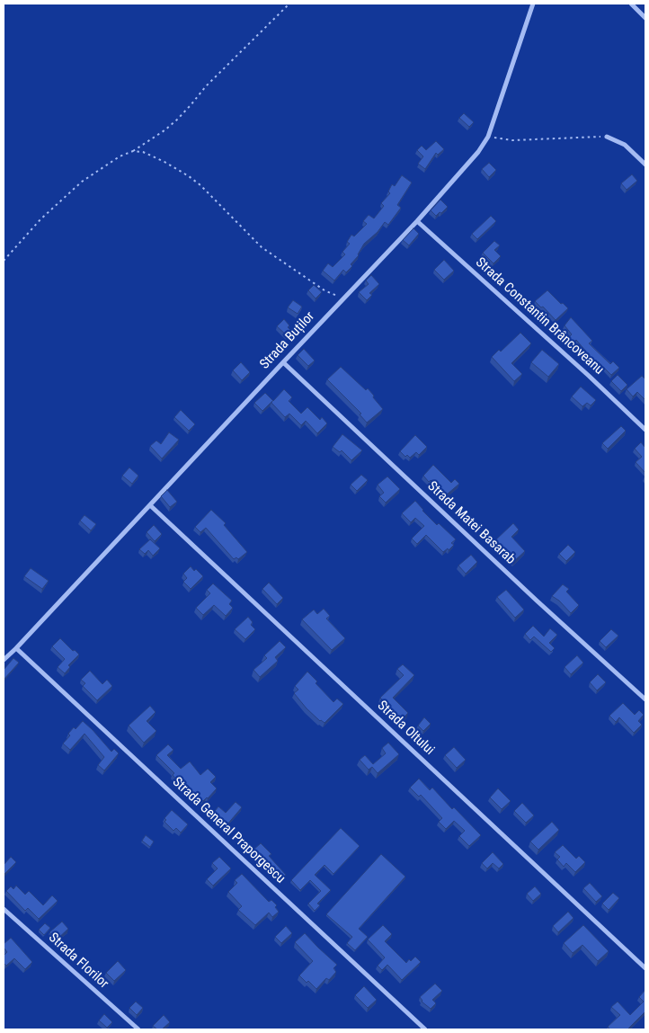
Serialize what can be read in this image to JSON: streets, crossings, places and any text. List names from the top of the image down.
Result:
{
  "streets": {
    "street": [
      "Strada Constantin Brâncoveanu",
      "Strada Buților",
      "Strada Matei Basarab",
      "Strada Oltului",
      "Strada General Praporgescu",
      "Strada Florilor"
    ]
  },
  "crossings": [
    ["Strada Constantin Brâncoveanu", "Strada Buților"],
    ["Strada Buților", "Strada Matei Basarab"],
    ["Strada Buților", "Strada Oltului"],
    ["Strada Buților", "Strada General Praporgescu"]
  ]
}
